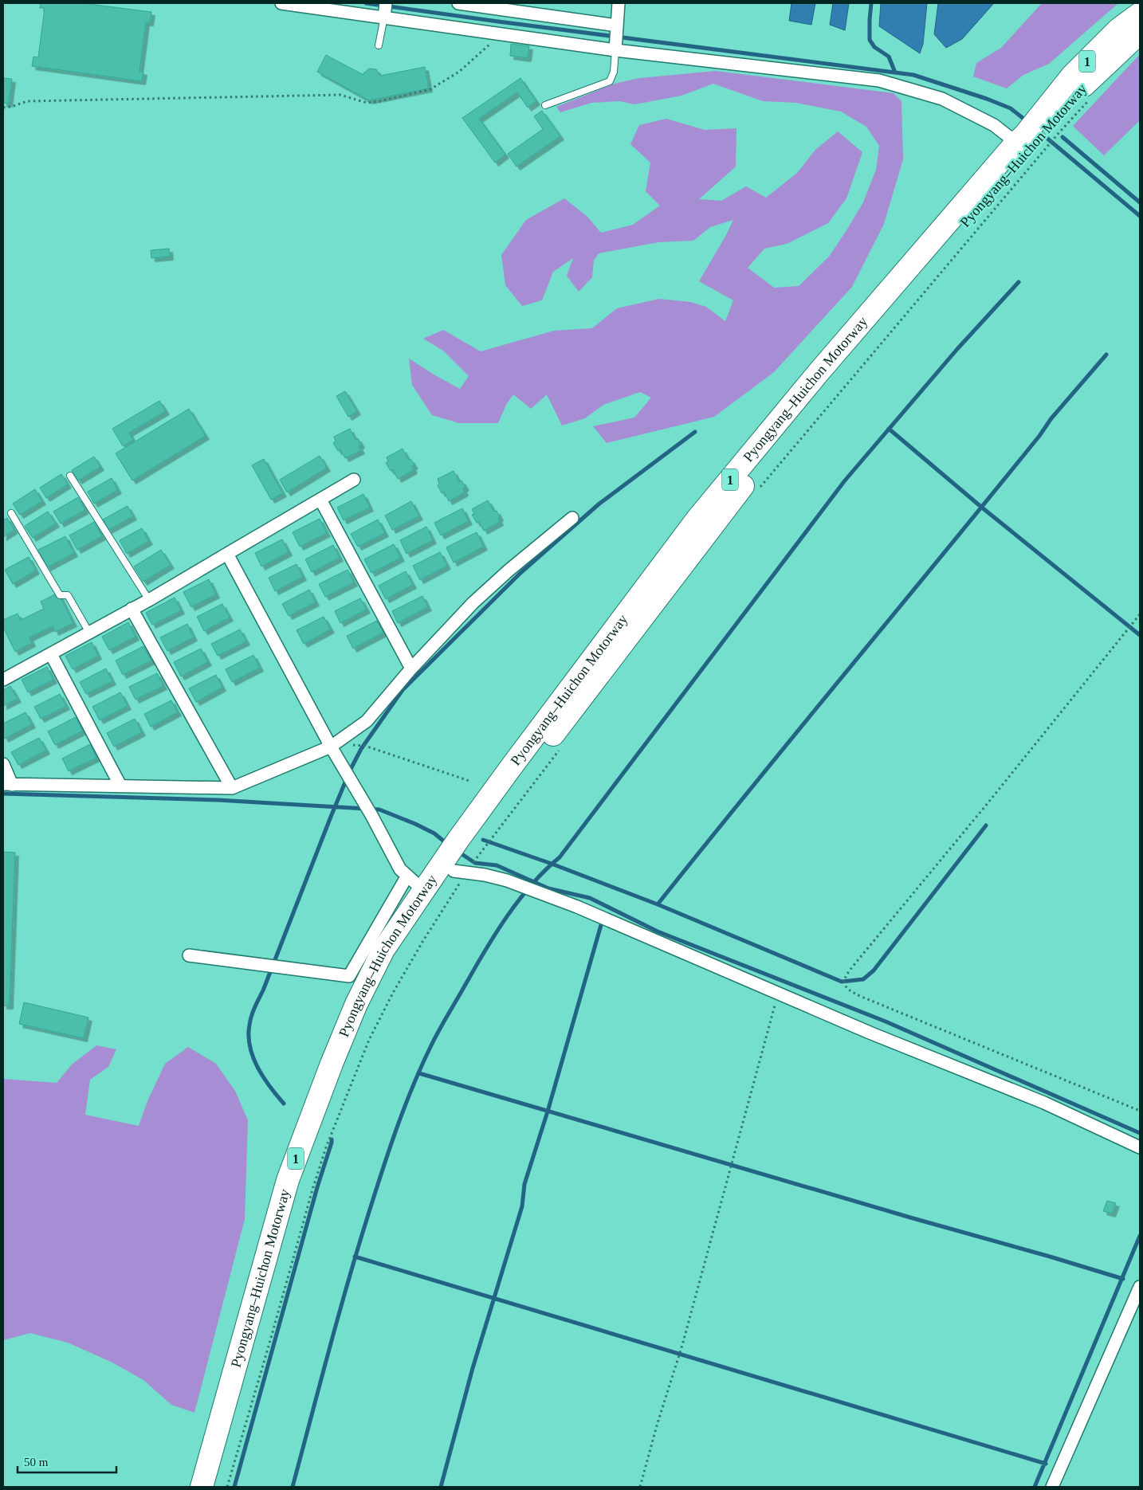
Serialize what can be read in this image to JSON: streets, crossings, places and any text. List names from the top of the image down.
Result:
{
  "streets": {
    "highway": ["1", "Pyongyang–Huichon Motorway"]
  },
  "scale_bar": "50 m"
}
